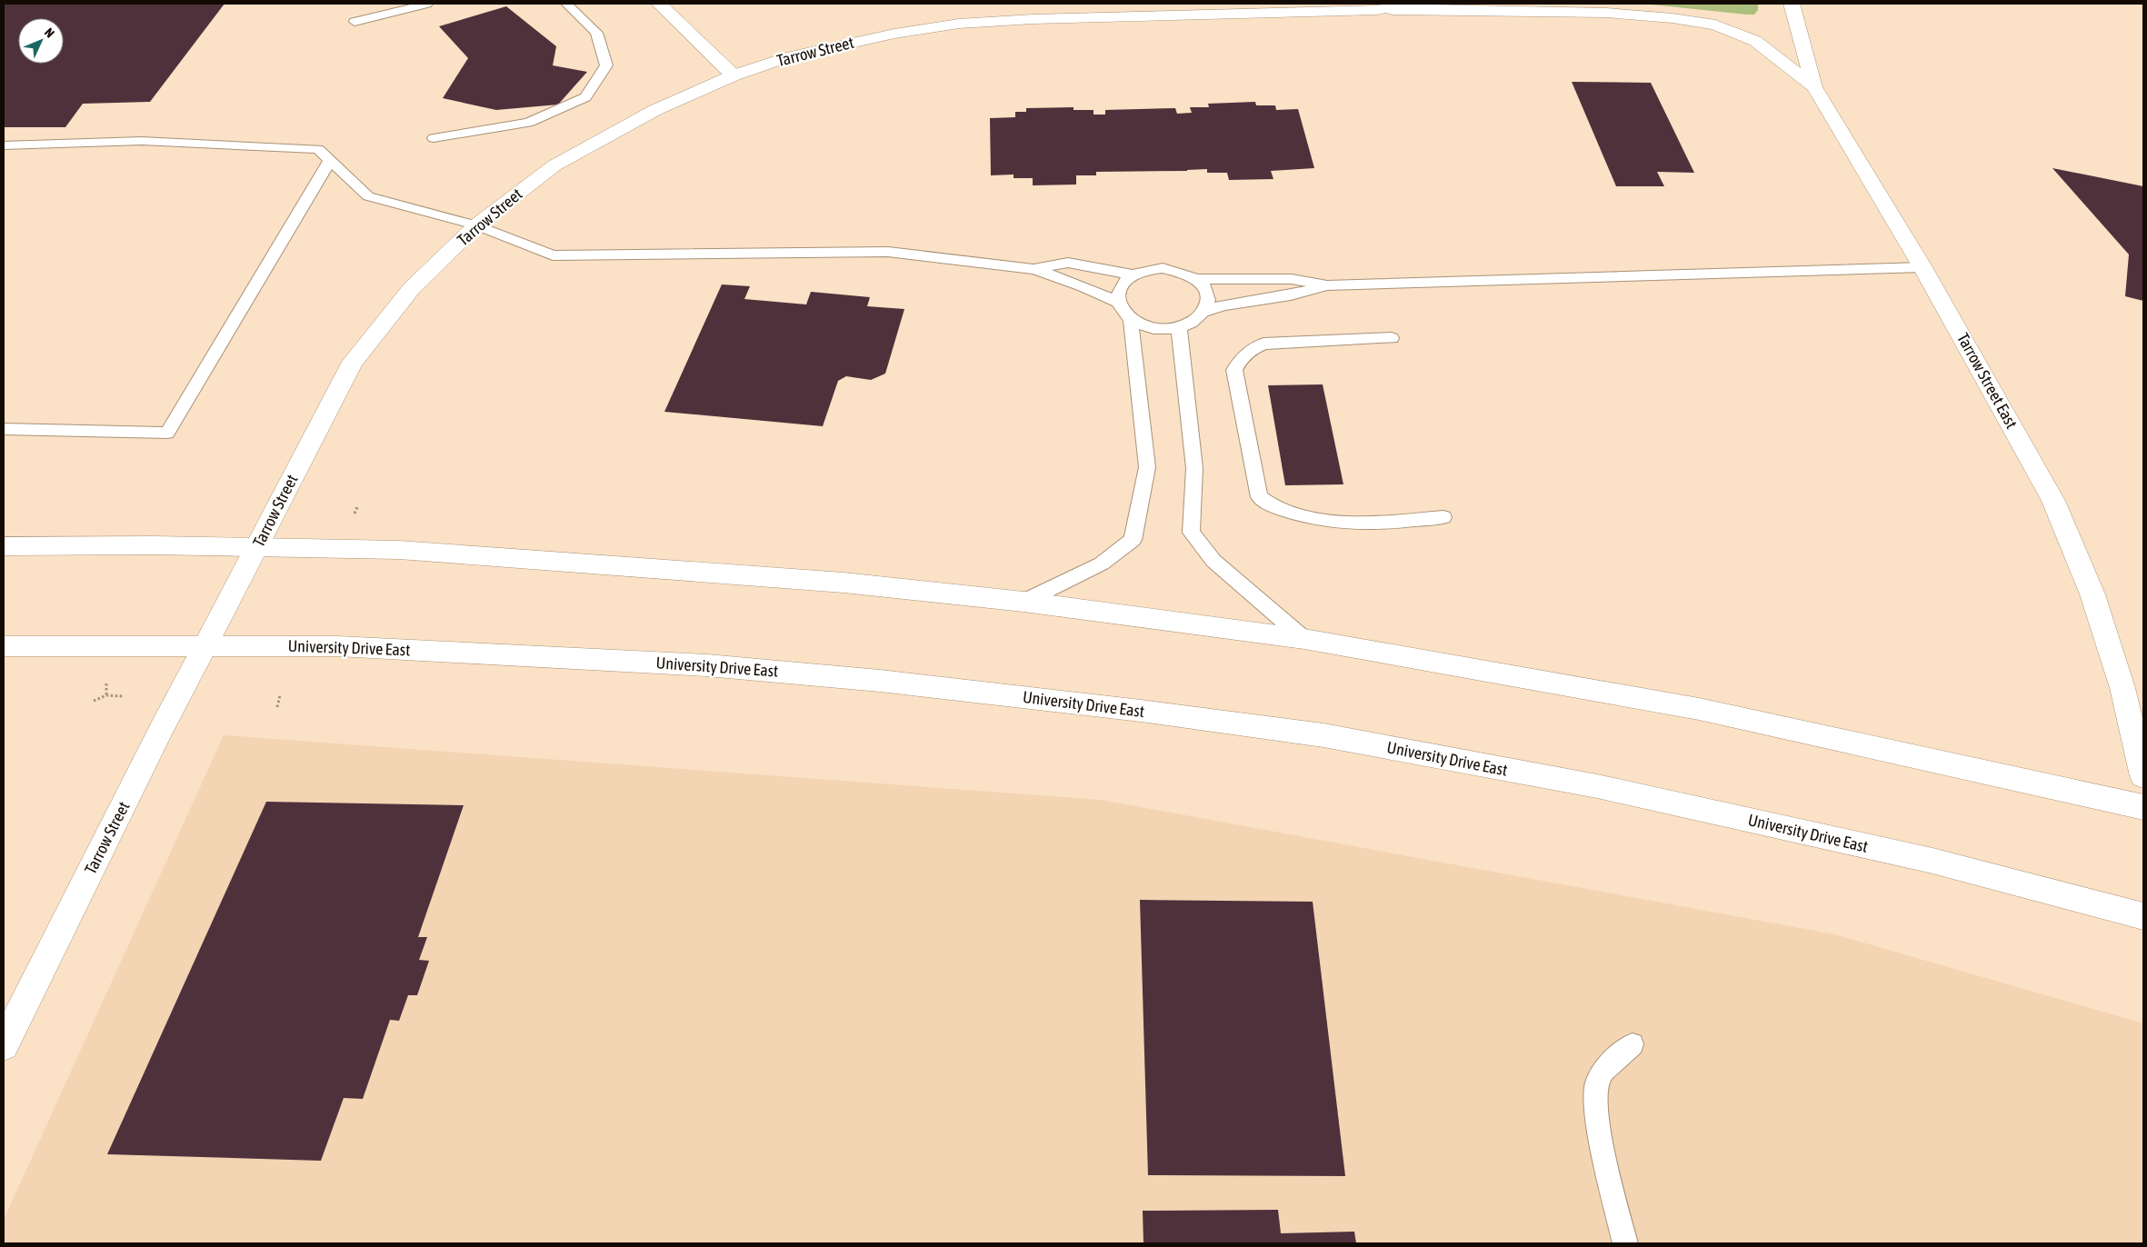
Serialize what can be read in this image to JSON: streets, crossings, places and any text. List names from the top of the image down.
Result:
{
  "streets": {
    "main road": ["Tarrow Street", "Tarrow Street East", "University Drive East"]
  },
  "crossings": [
    ["Tarrow Street", "University Drive East"]
  ],
  "north": "top right"
}
